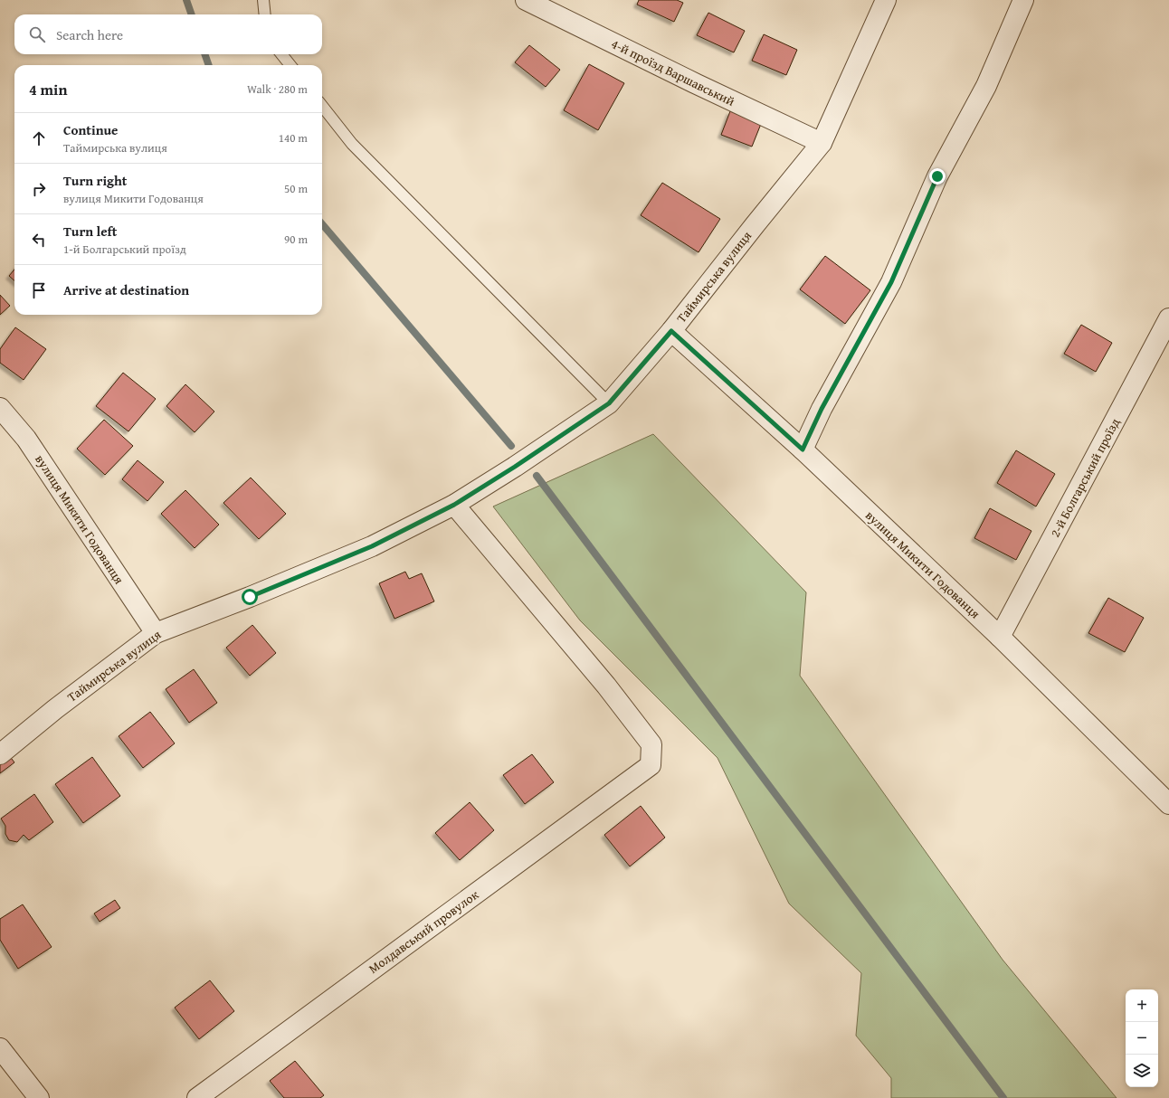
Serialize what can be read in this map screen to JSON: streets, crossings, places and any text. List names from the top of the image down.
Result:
{
  "streets": {
    "street": [
      "4-й проїзд Варшавський",
      "Таймирська вулиця",
      "2-й Болгарський проїзд",
      "вулиця Микити Годованця",
      "Молдавський провулок"
    ]
  },
  "crossings": [
    ["4-й проїзд Варшавський", "Таймирська вулиця"],
    ["Таймирська вулиця", "вулиця Микити Годованця"],
    ["Таймирська вулиця", "Молдавський провулок"],
    ["2-й Болгарський проїзд", "вулиця Микити Годованця"]
  ],
  "page": {
    "search": "Search here",
    "heading": ["4 min", "Walk · 280 m"],
    "list": [
      ["Continue", "Таймирська вулиця", "140 m"],
      ["Turn right", "вулиця Микити Годованця", "50 m"],
      ["Turn left", "1-й Болгарський проїзд", "90 m"],
      "Arrive at destination"
    ],
    "map_buttons": ["+", "−"]
  }
}
